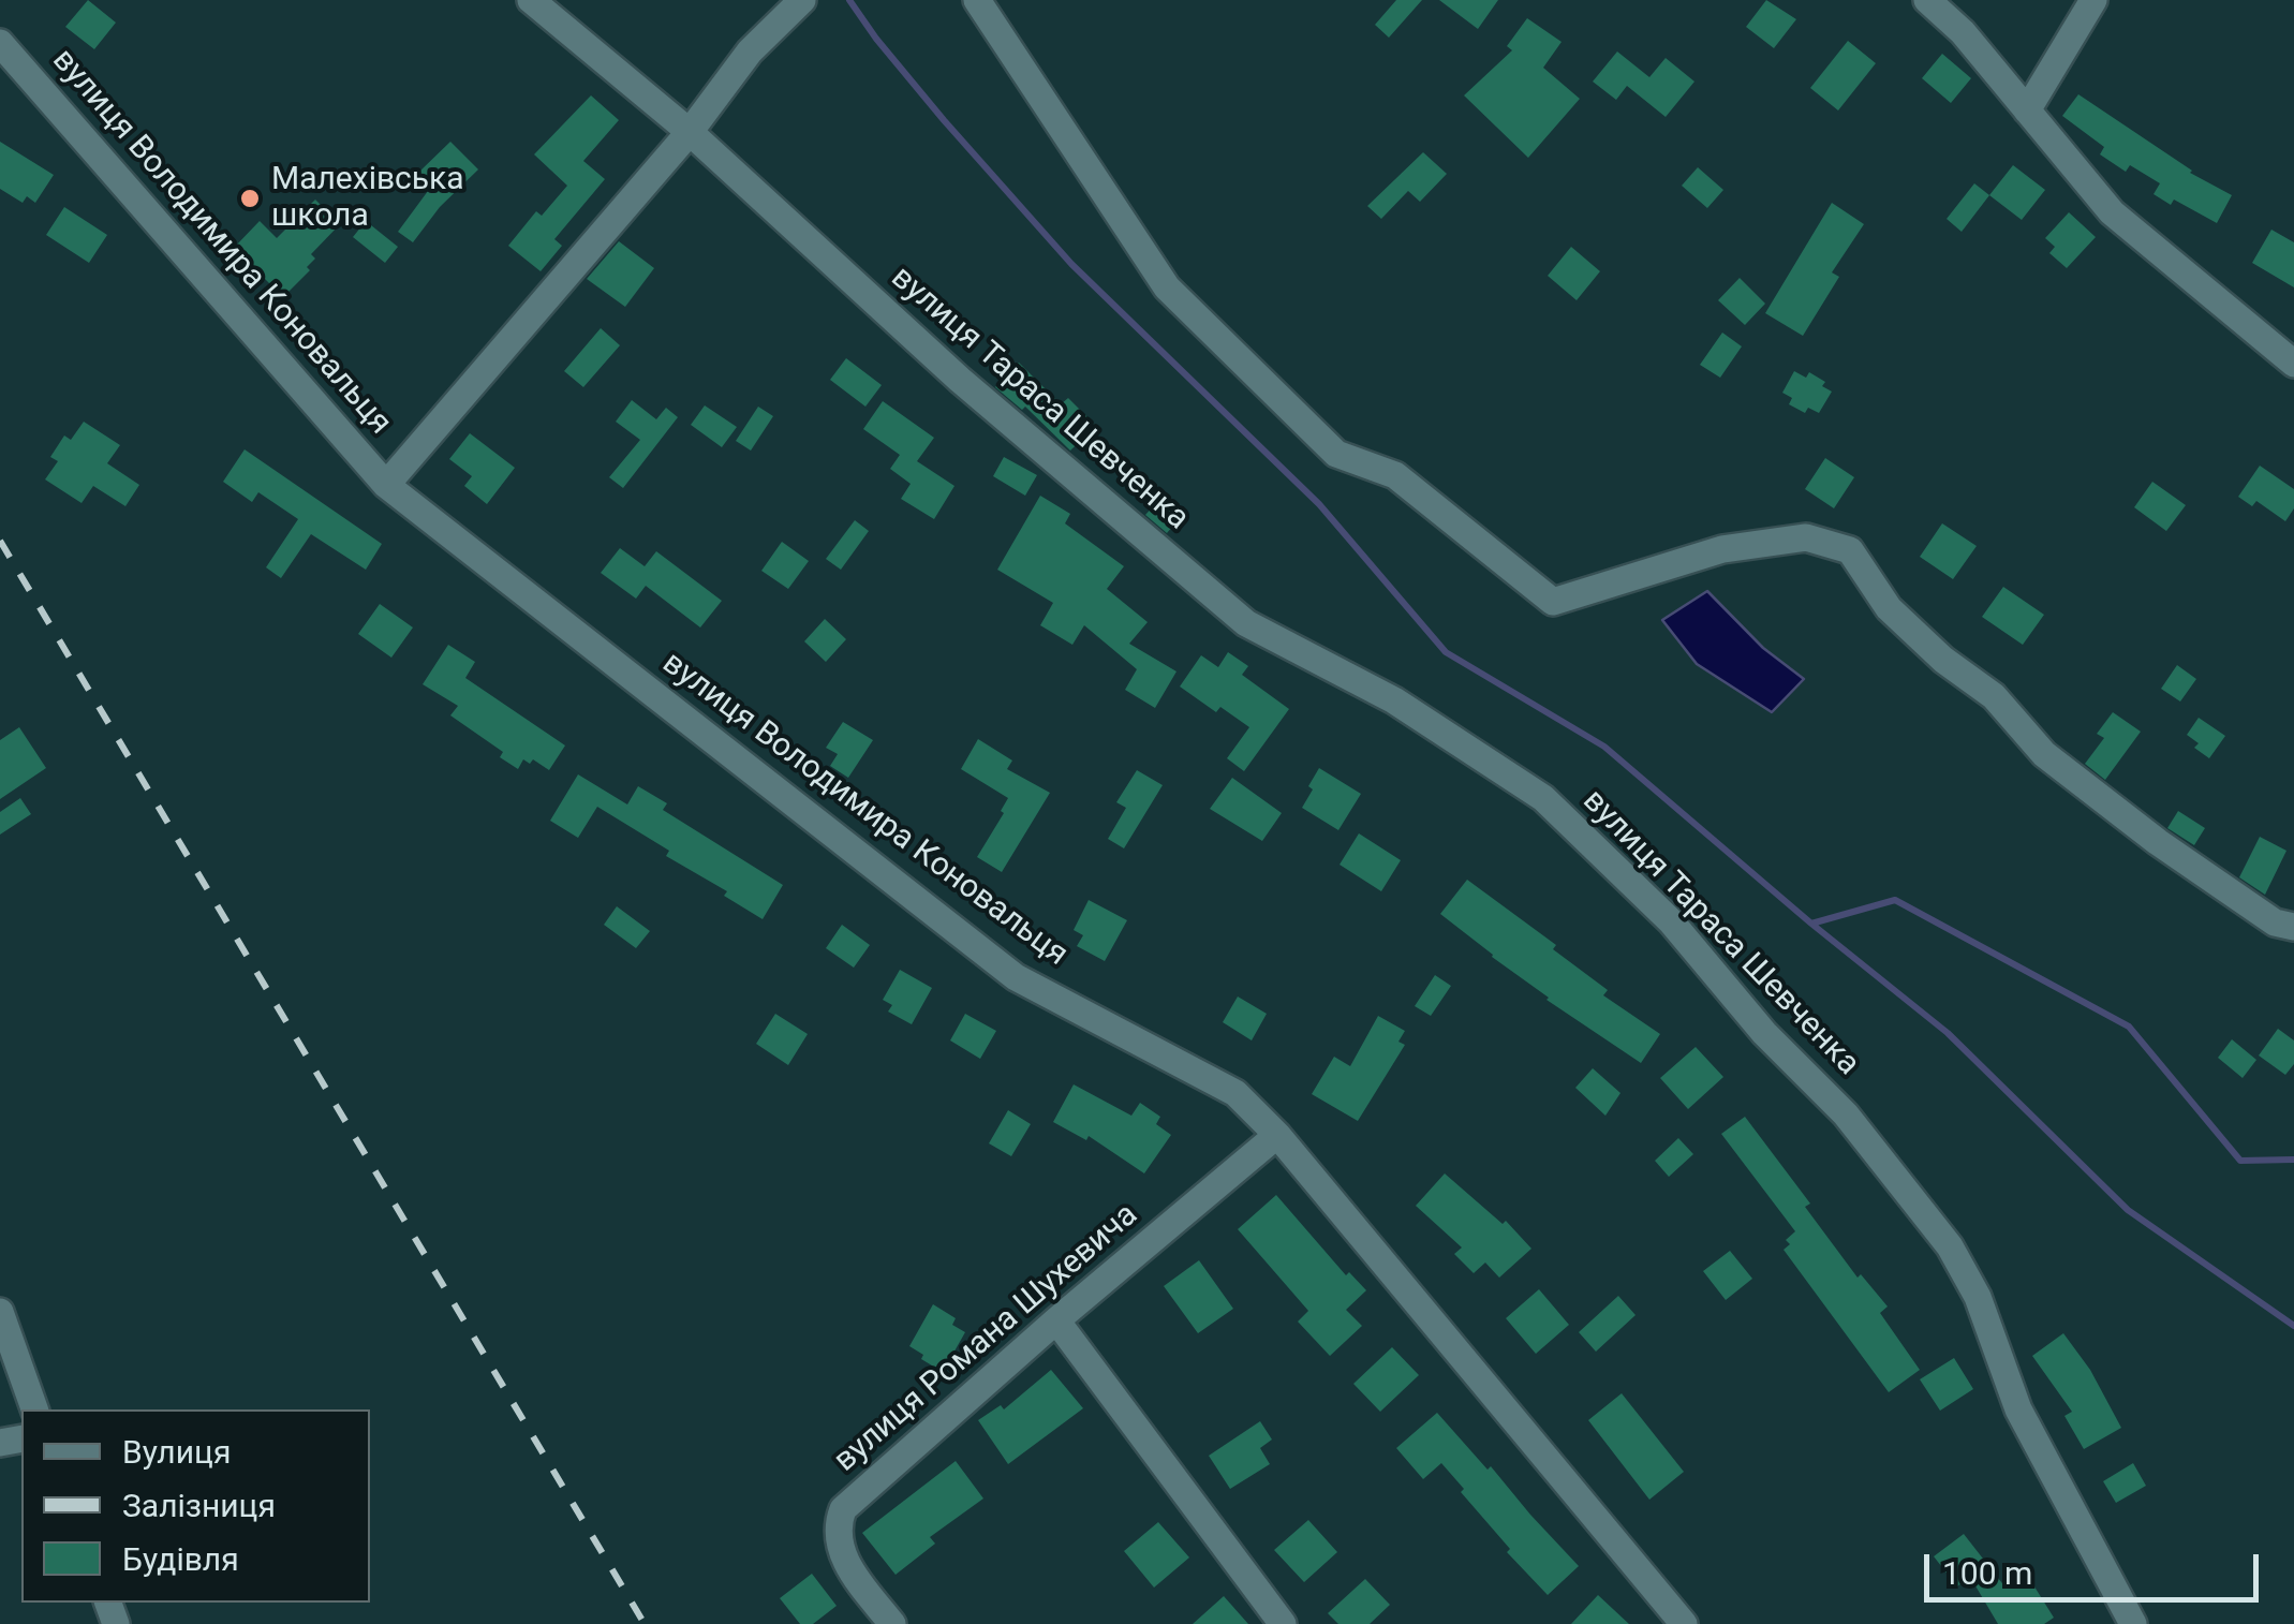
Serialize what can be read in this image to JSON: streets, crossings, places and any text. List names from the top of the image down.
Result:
{
  "streets": {
    "street": ["вулиця Володимира Коновальця", "вулиця Тараса Шевченка", "вулиця Романа Шухевича"]
  },
  "crossings": [
    ["вулиця Володимира Коновальця", "вулиця Романа Шухевича"]
  ],
  "places": ["Малехівська школа"],
  "legend": ["Вулиця", "Залізниця", "Будівля"],
  "scale_bar": "100 m"
}
